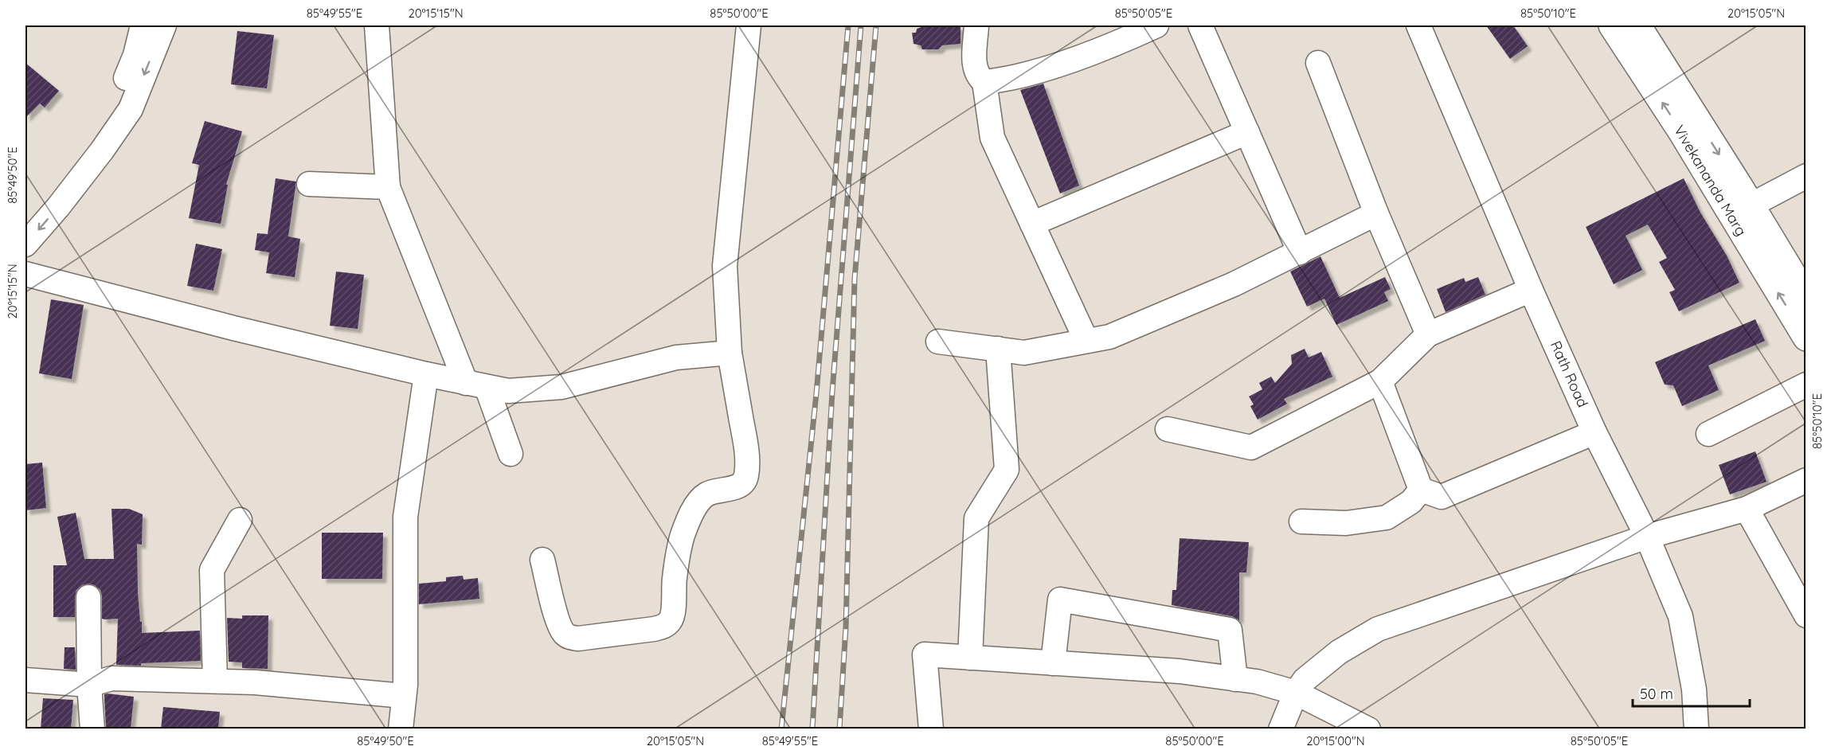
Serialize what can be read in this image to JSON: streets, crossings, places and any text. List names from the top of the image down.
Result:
{
  "streets": {
    "main road": ["Vivekananda Marg"],
    "street": ["Rath Road"]
  },
  "scale_bar": "50 m",
  "coordinates": [
    "85°49'55\"E",
    "20°15'15\"N",
    "85°50'00\"E",
    "85°50'05\"E",
    "85°50'10\"E",
    "20°15'05\"N",
    "85°49'50\"E",
    "20°15'00\"N"
  ]
}
